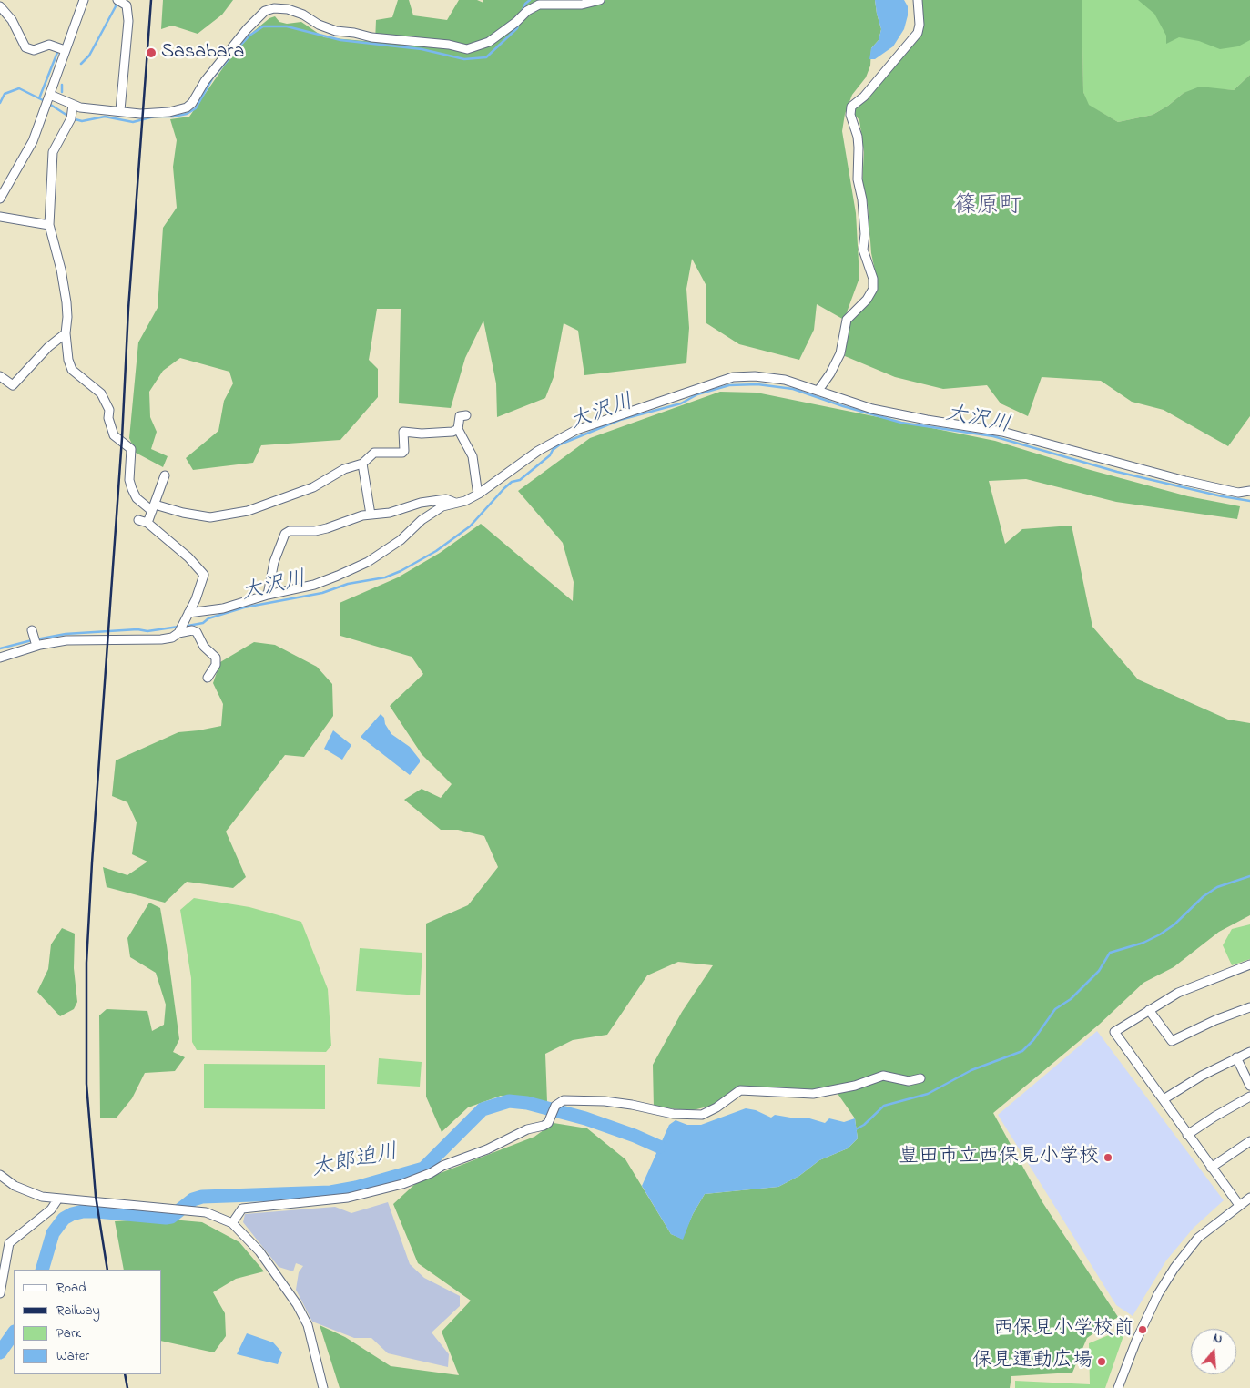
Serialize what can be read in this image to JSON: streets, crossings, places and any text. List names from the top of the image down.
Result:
{
  "districts": ["篠原町"],
  "water": ["大沢川", "太郎迫川"],
  "places": [
    "Sasabara",
    "豊田市立西保見小学校",
    "西保見小学校前",
    "保見運動広場"
  ],
  "legend": [
    "Road",
    "Railway",
    "Park",
    "Water"
  ],
  "north": "top"
}
